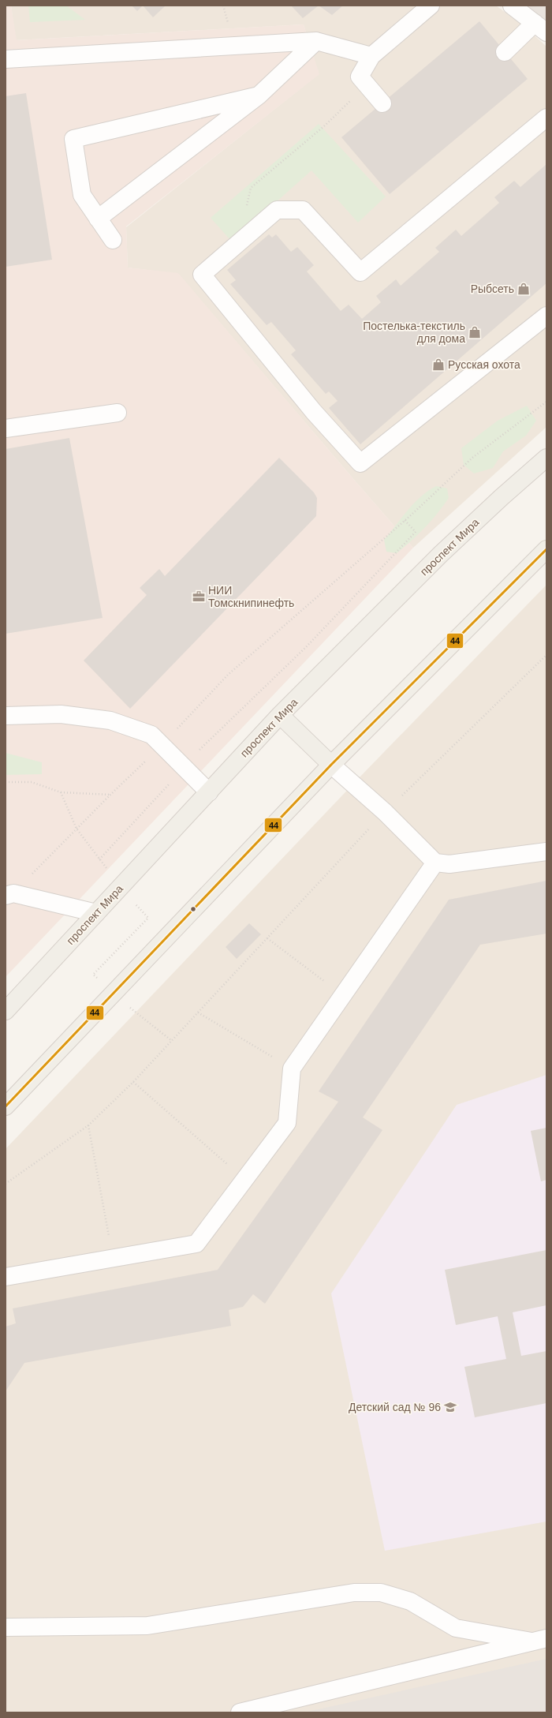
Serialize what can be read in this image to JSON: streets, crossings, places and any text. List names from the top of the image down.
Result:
{
  "streets": {
    "main road": ["проспект Мира"]
  },
  "places": {
    "shop": ["Рыбсеть", "Постелька-текстиль для дома", "Русская охота"],
    "office": ["НИИ Томскнипинефть"],
    "school or university": ["Детский сад № 96"]
  },
  "lines": ["transit line 44"]
}
